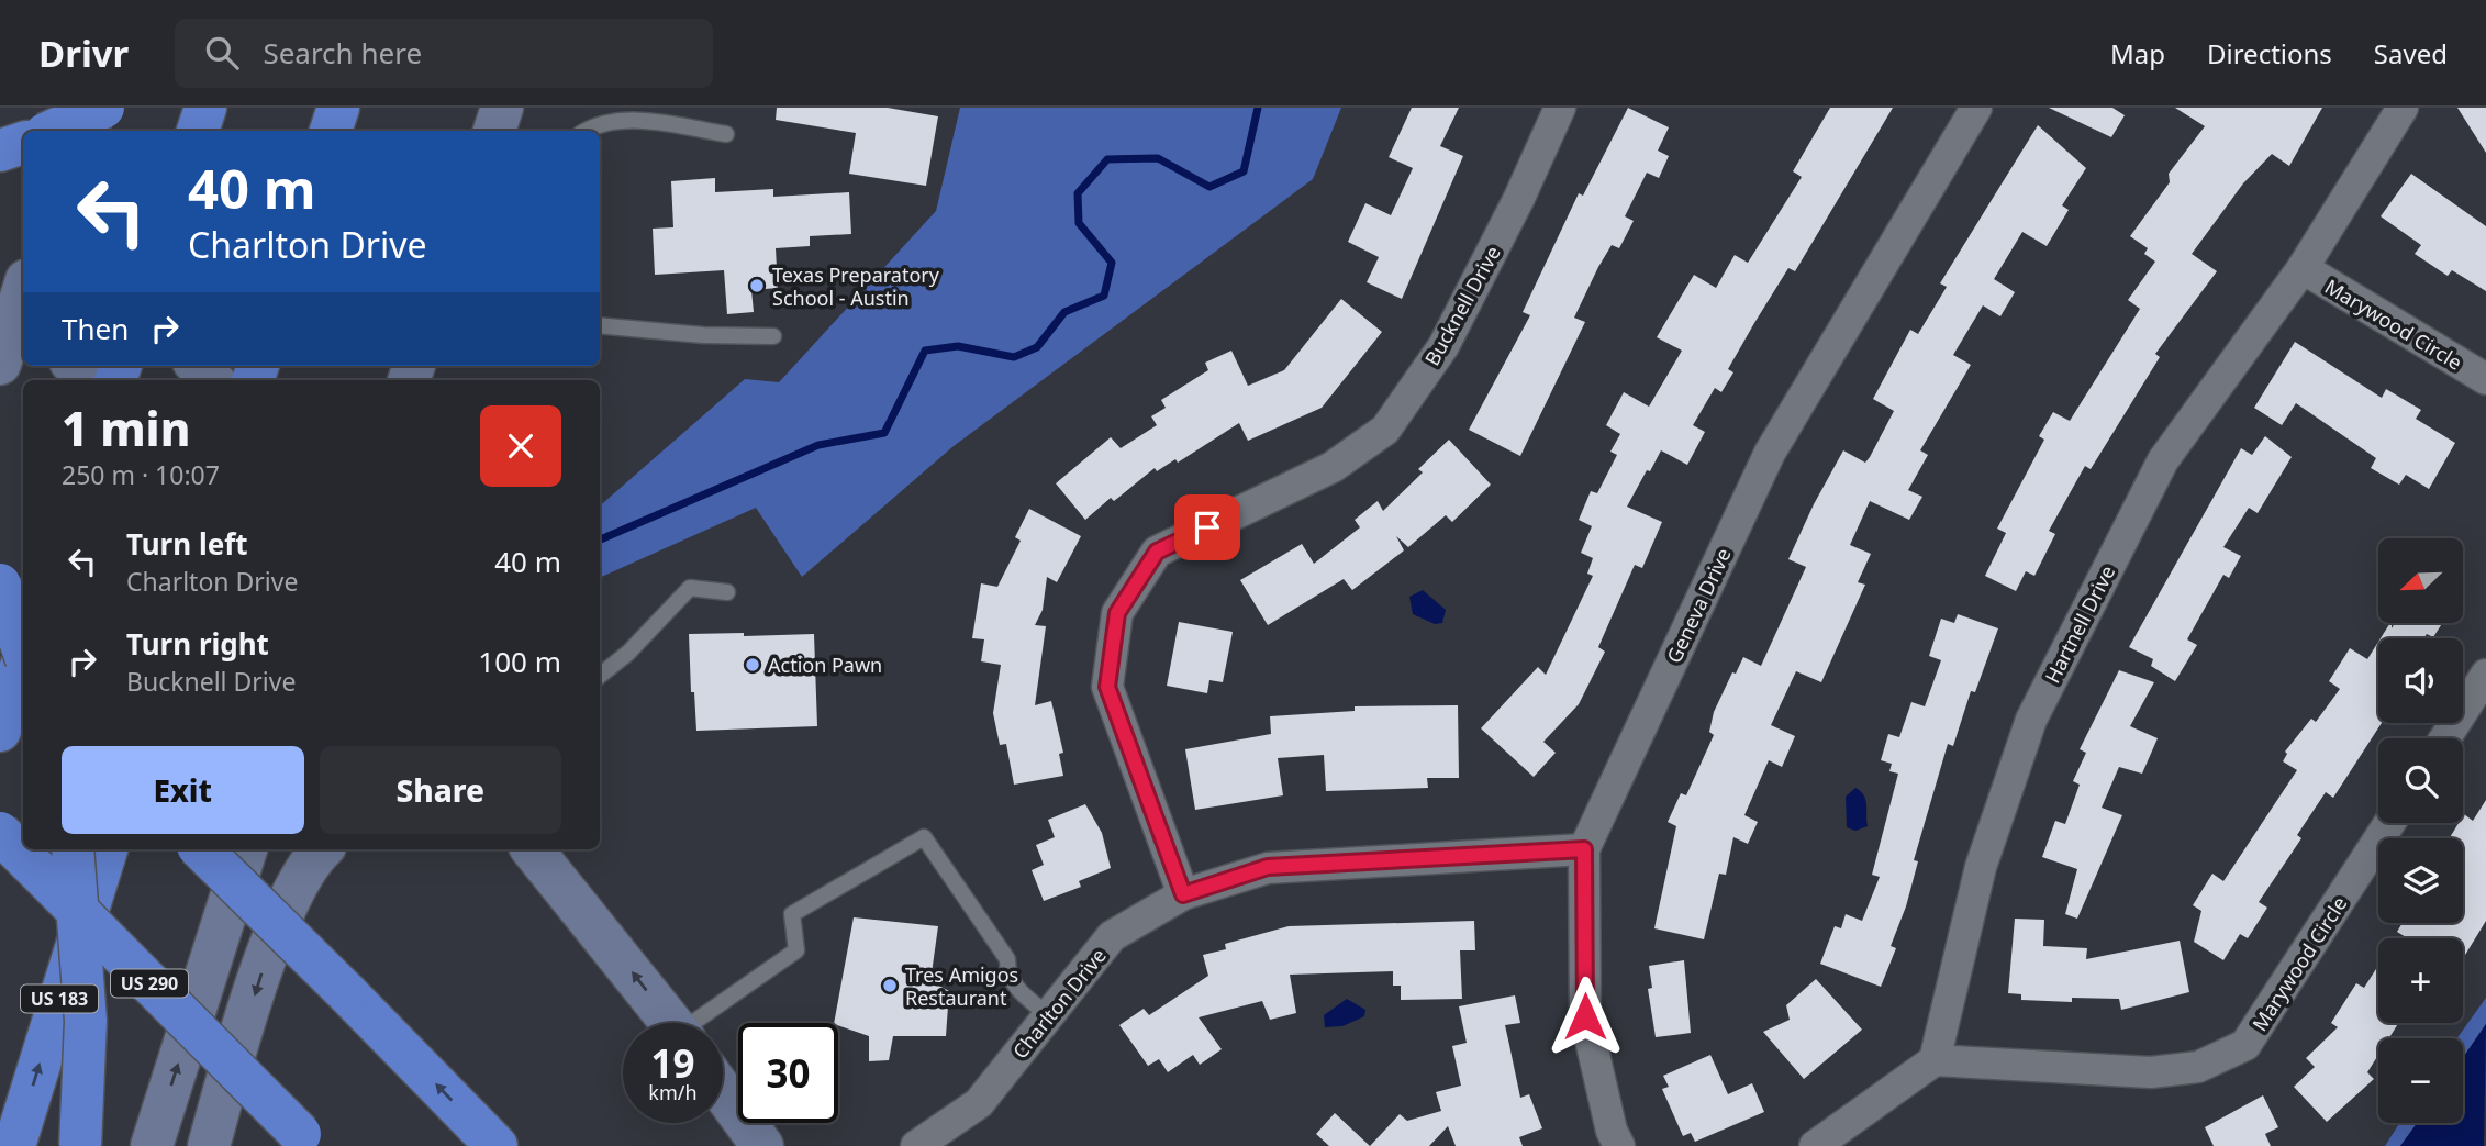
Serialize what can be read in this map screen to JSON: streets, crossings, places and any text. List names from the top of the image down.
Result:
{
  "streets": {
    "highway": ["US 290", "US 183"],
    "street": [
      "Bucknell Drive",
      "Marywood Circle",
      "Geneva Drive",
      "Hartnell Drive",
      "Charlton Drive"
    ]
  },
  "crossings": [
    ["Bucknell Drive", "Charlton Drive"],
    ["Marywood Circle", "Hartnell Drive"],
    ["Geneva Drive", "Charlton Drive"]
  ],
  "places": ["Texas Preparatory School - Austin", "Action Pawn", "Tres Amigos Restaurant"],
  "north": "bottom left",
  "page": {
    "header": "Drivr",
    "search": "Search here",
    "nav": ["Map", "Directions", "Saved"],
    "turn": ["40 m", "Charlton Drive"],
    "then": "Then",
    "heading": ["1 min", "250 m · 10:07"],
    "list": [
      {
        "name": "Turn left",
        "note": "Charlton Drive",
        "value": "40 m"
      },
      {
        "name": "Turn right",
        "note": "Bucknell Drive",
        "value": "100 m"
      }
    ],
    "map_buttons": ["+", "−"],
    "buttons": ["Exit", "Share"],
    "speed": "19 km/h",
    "limit": "30"
  }
}
